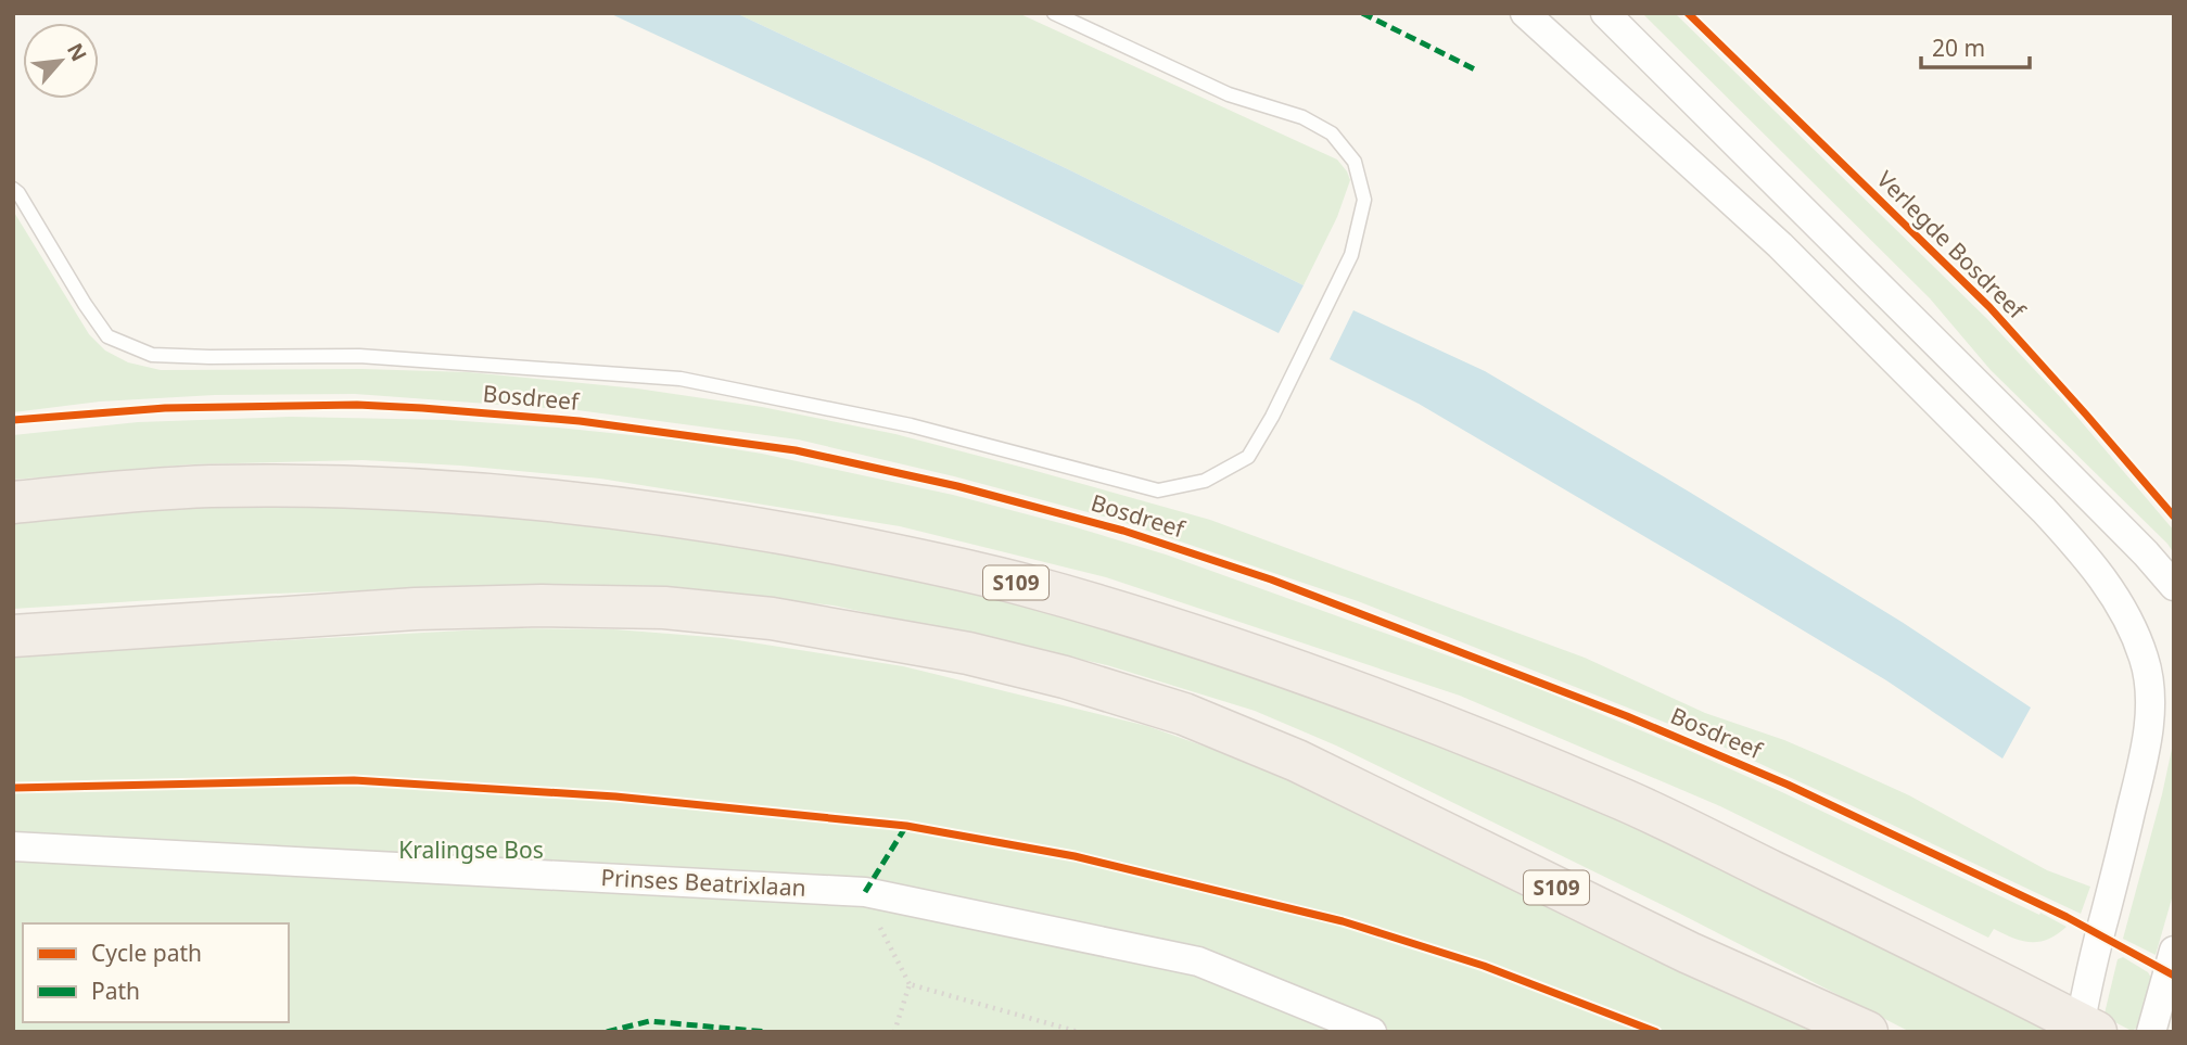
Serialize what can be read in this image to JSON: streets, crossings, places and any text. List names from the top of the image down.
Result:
{
  "streets": {
    "highway": ["S109"],
    "street": ["Prinses Beatrixlaan"],
    "cycle path": ["Verlegde Bosdreef", "Bosdreef"]
  },
  "parks": ["Kralingse Bos"],
  "legend": ["Cycle path", "Path"],
  "scale_bar": "20 m",
  "north": "top right"
}
